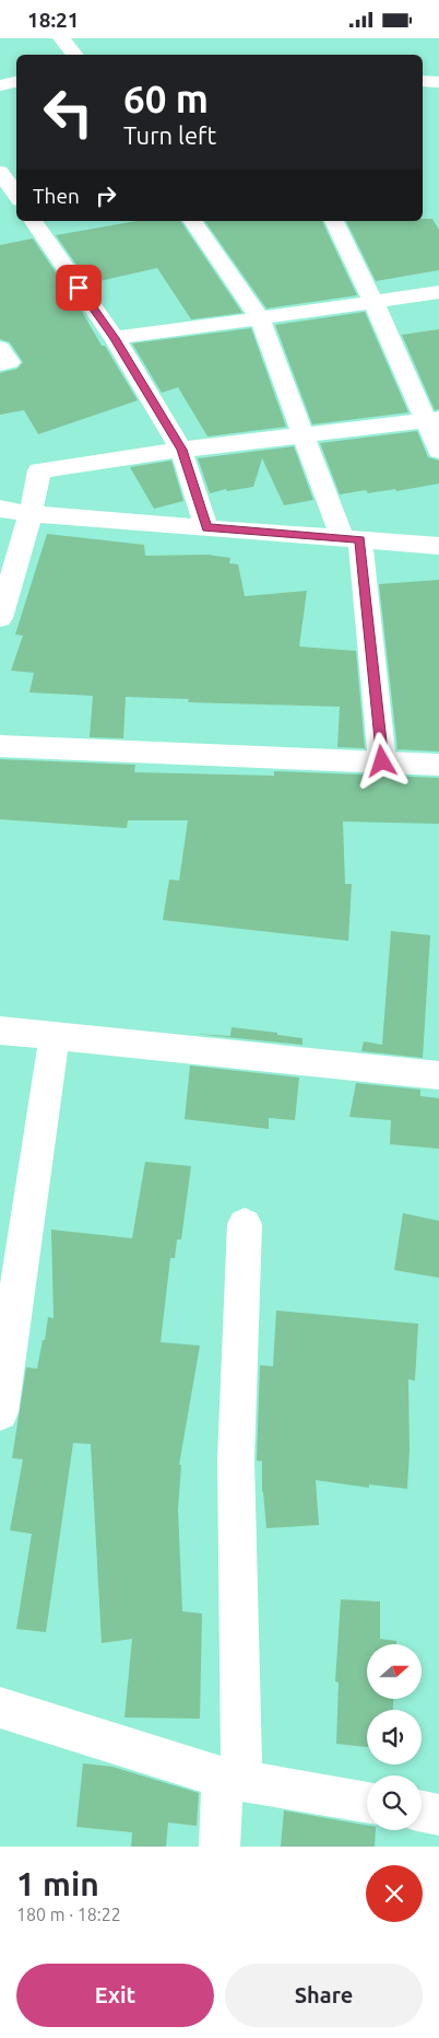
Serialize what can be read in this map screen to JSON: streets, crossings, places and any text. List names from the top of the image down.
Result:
{
  "north": "right",
  "page": {
    "status": "18:21",
    "turn": ["60 m", "Turn left"],
    "then": "Then",
    "heading": ["1 min", "180 m · 18:22"],
    "buttons": ["Exit", "Share"]
  }
}
